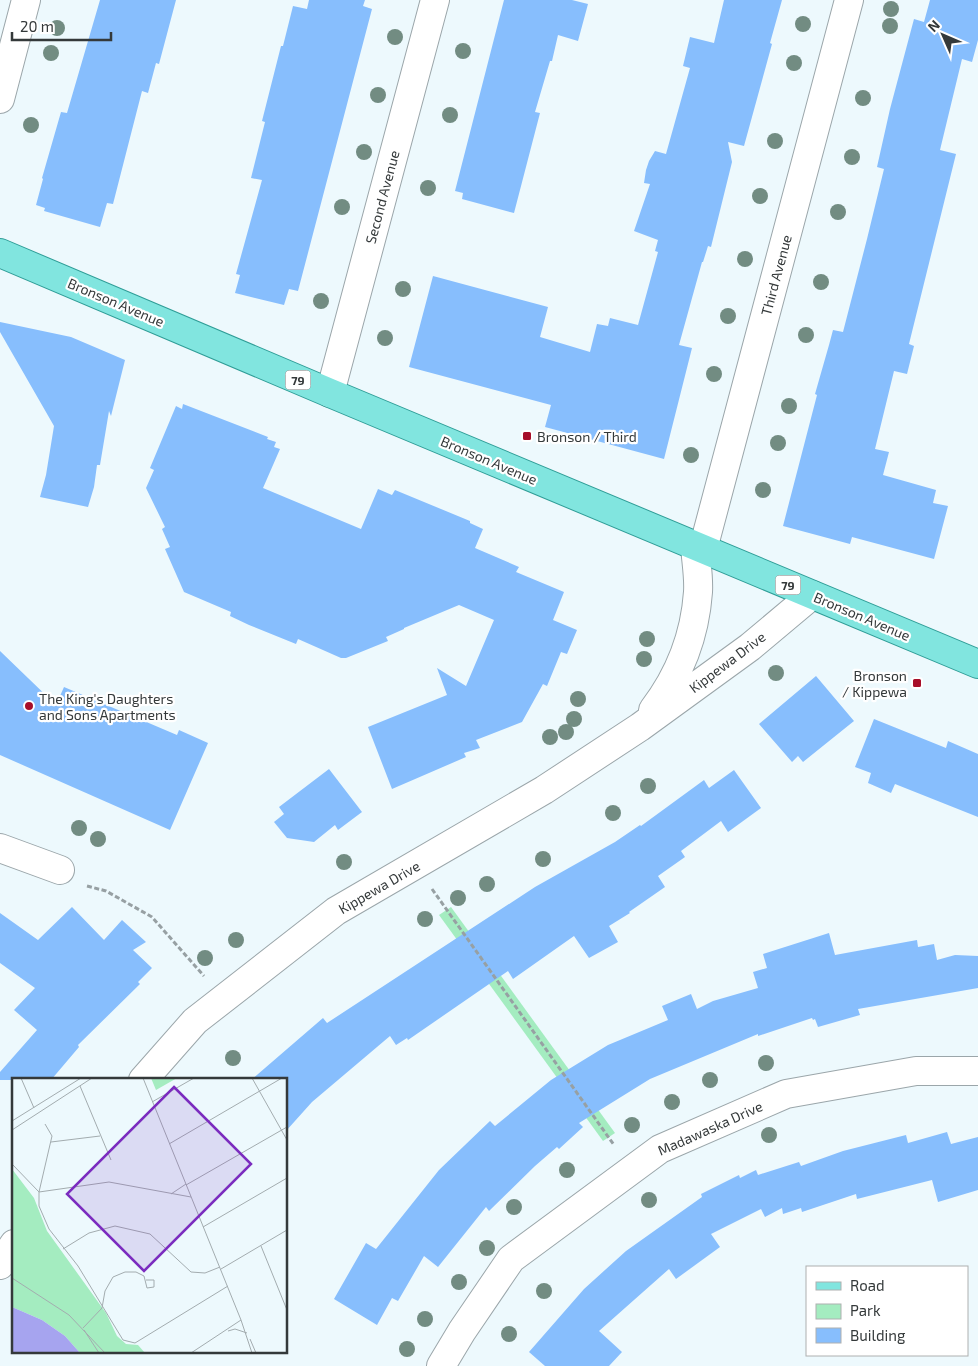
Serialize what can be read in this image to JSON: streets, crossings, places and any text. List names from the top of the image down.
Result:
{
  "streets": {
    "main road": ["Bronson Avenue", "79"],
    "street": [
      "Second Avenue",
      "Third Avenue",
      "Kippewa Drive",
      "Madawaska Drive"
    ]
  },
  "crossings": [
    ["Second Avenue", "Bronson Avenue"],
    ["Third Avenue", "Bronson Avenue"],
    ["Third Avenue", "Kippewa Drive"],
    ["Bronson Avenue", "Kippewa Drive"]
  ],
  "places": {
    "transit": ["Bronson / Third", "Bronson / Kippewa"],
    "other": ["The King's Daughters and Sons Apartments"]
  },
  "legend": ["Road", "Park", "Building"],
  "scale_bar": "20 m",
  "north": "top left"
}
